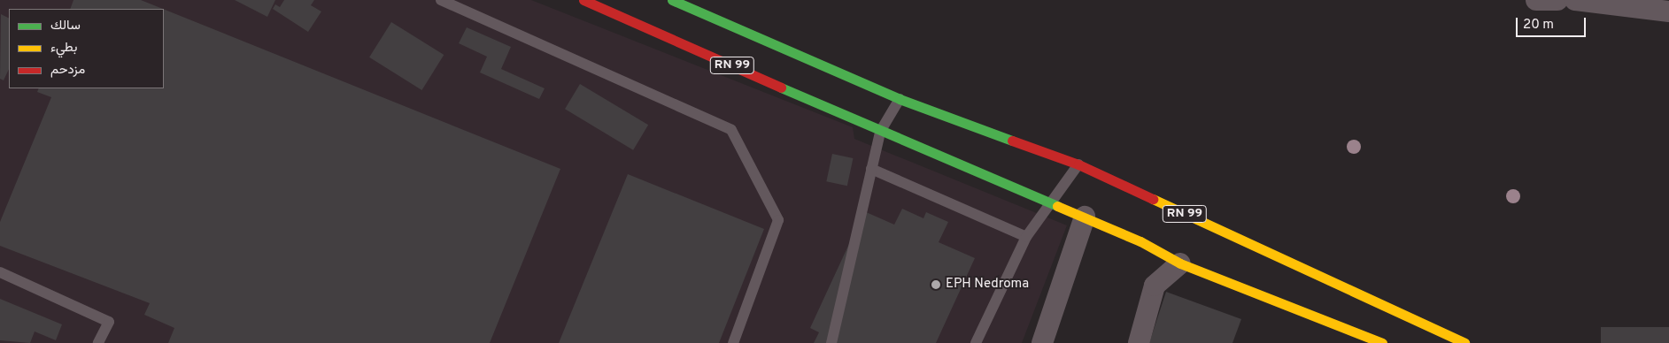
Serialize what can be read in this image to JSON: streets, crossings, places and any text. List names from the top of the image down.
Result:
{
  "streets": {
    "main road": ["RN 99"]
  },
  "places": ["EPH Nedroma"],
  "legend": ["سالك", "بطيء", "مزدحم"],
  "scale_bar": "20 m"
}
